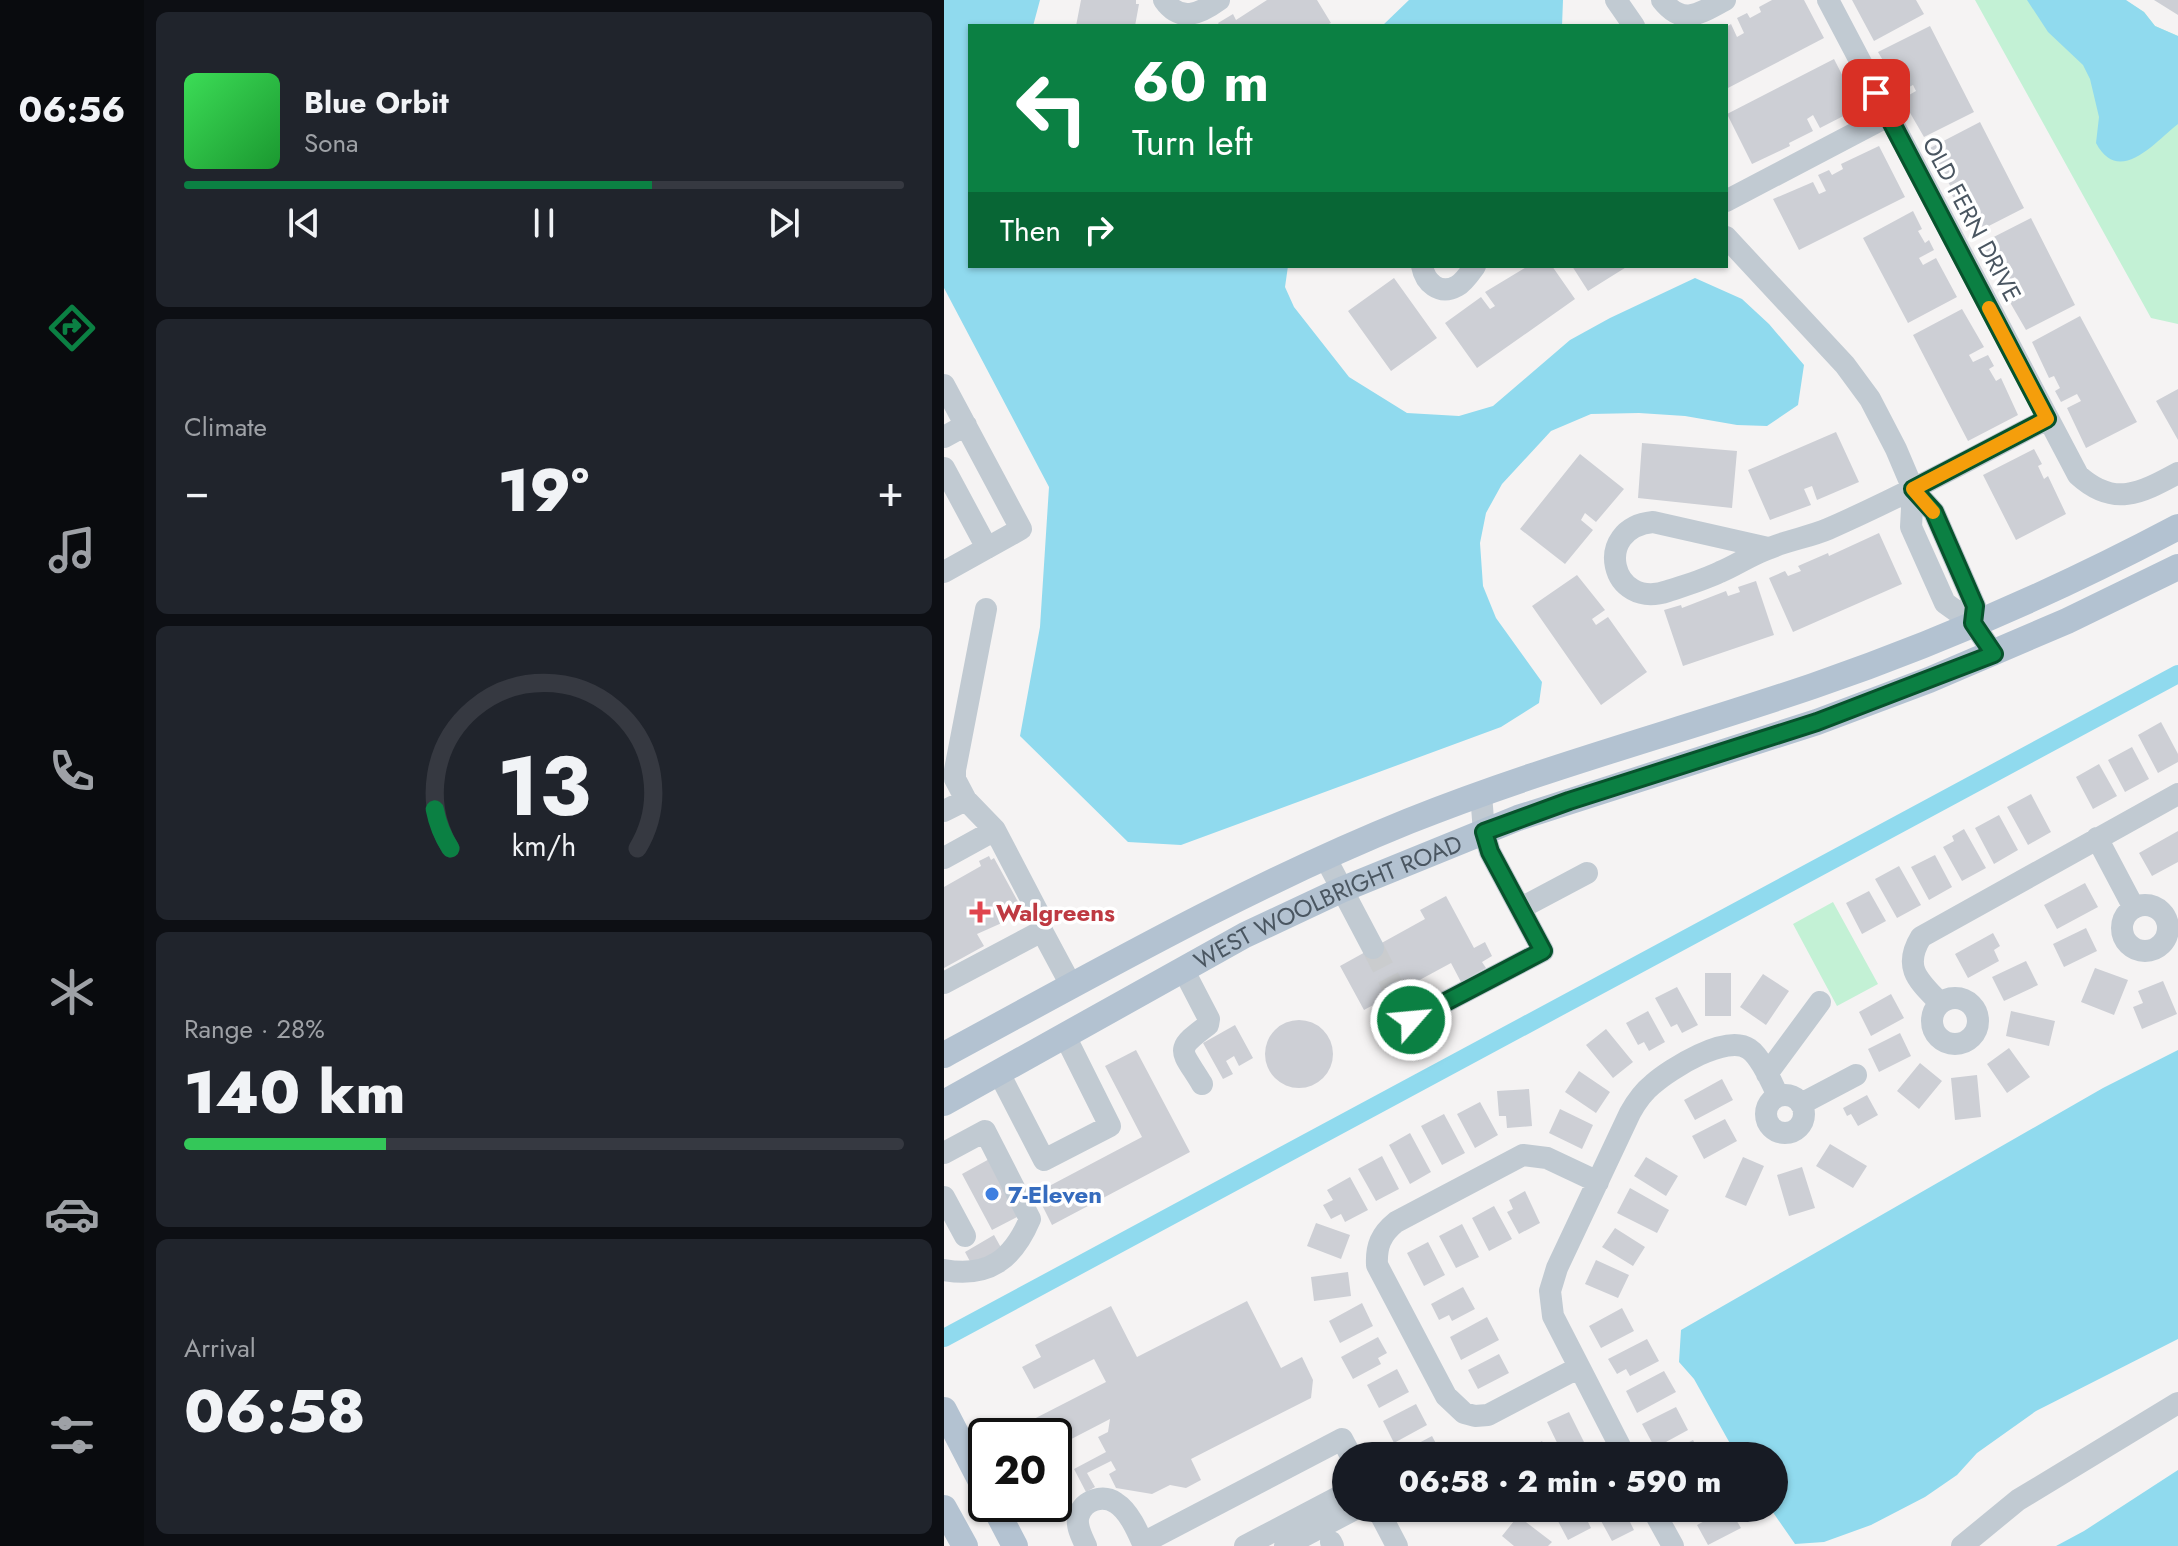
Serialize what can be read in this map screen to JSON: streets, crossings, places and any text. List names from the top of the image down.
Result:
{
  "streets": {
    "main road": ["WEST WOOLBRIGHT ROAD"],
    "street": ["OLD FERN DRIVE"]
  },
  "places": {
    "health": ["Walgreens"],
    "other": ["7-Eleven"]
  },
  "page": {
    "tabs": "06:56",
    "turn": ["60 m", "Turn left"],
    "song": ["Blue Orbit", "Sona"],
    "then": "Then",
    "tile": [
      "Climate",
      ["Range · 28%", "140 km"],
      ["Arrival", "06:58"]
    ],
    "heat": ["−", "19°", "+"],
    "limit": "20",
    "trip": "06:58 · 2 min · 590 m",
    "gauge": ["13", "km/h"]
  }
}
